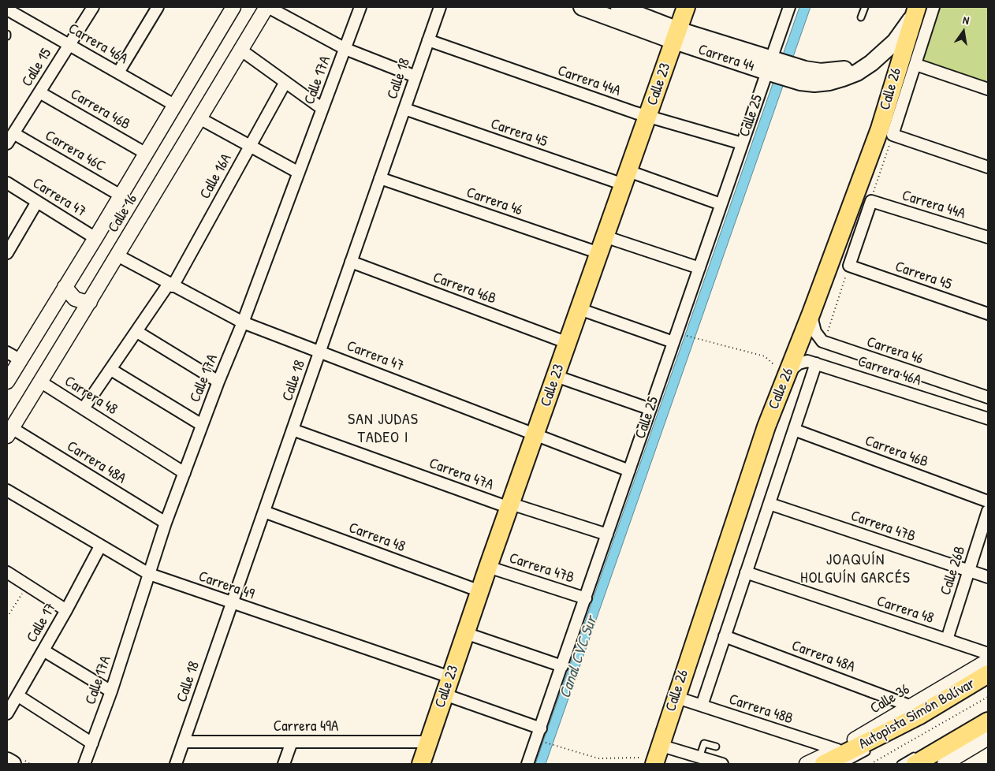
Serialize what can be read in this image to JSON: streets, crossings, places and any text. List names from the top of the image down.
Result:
{
  "streets": {
    "main road": [
      "Carrera 44",
      "Calle 23",
      "Calle 26",
      "Autopista Simón Bolívar"
    ],
    "street": [
      "Carrera 46A",
      "Calle 15",
      "Calle 18",
      "Calle 17A",
      "Carrera 44A",
      "Carrera 46B",
      "Calle 25",
      "Carrera 45",
      "Carrera 46C",
      "Calle 16A",
      "Carrera 47",
      "Carrera 46",
      "Calle 16",
      "Carrera 48",
      "Carrera 48A",
      "Carrera 47A",
      "Carrera 47B",
      "Calle 26B",
      "Carrera 49",
      "Calle 17",
      "Calle 36",
      "Carrera 48B",
      "Carrera 49A"
    ]
  },
  "crossings": [
    ["Carrera 46A", "Calle 15"],
    ["Carrera 46A", "Calle 26"],
    ["Carrera 46A", "Calle 16"],
    ["Carrera 44", "Calle 23"],
    ["Carrera 44", "Calle 26"],
    ["Carrera 44", "Calle 25"],
    ["Calle 15", "Carrera 46B"],
    ["Calle 15", "Carrera 46C"],
    ["Calle 18", "Carrera 44A"],
    ["Calle 18", "Carrera 46B"],
    ["Calle 18", "Carrera 45"],
    ["Calle 18", "Carrera 47"],
    ["Calle 18", "Carrera 46"],
    ["Calle 18", "Carrera 48"],
    ["Calle 18", "Carrera 47A"],
    ["Calle 18", "Carrera 49"],
    ["Calle 18", "Carrera 49A"],
    ["Calle 17A", "Carrera 47"],
    ["Calle 17A", "Carrera 48"],
    ["Calle 17A", "Carrera 48A"],
    ["Calle 17A", "Carrera 49"],
    ["Carrera 44A", "Calle 23"],
    ["Carrera 44A", "Calle 25"],
    ["Calle 23", "Carrera 46B"],
    ["Calle 23", "Carrera 45"],
    ["Calle 23", "Carrera 47"],
    ["Calle 23", "Carrera 46"],
    ["Calle 23", "Carrera 48"],
    ["Calle 23", "Carrera 47A"],
    ["Calle 23", "Carrera 47B"],
    ["Calle 23", "Carrera 49"],
    ["Calle 23", "Carrera 49A"],
    ["Calle 26", "Carrera 46B"],
    ["Calle 26", "Carrera 46"],
    ["Calle 26", "Carrera 48"],
    ["Calle 26", "Carrera 48A"],
    ["Calle 26", "Carrera 47B"],
    ["Calle 26", "Carrera 48B"],
    ["Carrera 46B", "Calle 16"],
    ["Calle 25", "Carrera 45"],
    ["Calle 25", "Carrera 47"],
    ["Calle 25", "Carrera 46"],
    ["Calle 25", "Carrera 47A"],
    ["Calle 25", "Carrera 47B"],
    ["Carrera 46C", "Calle 16"],
    ["Calle 16A", "Carrera 47"],
    ["Calle 16A", "Carrera 48"],
    ["Carrera 47", "Calle 16"],
    ["Calle 16", "Carrera 48"],
    ["Calle 16", "Carrera 48A"],
    ["Carrera 48", "Calle 26B"],
    ["Carrera 48A", "Calle 36"],
    ["Carrera 47B", "Calle 26B"],
    ["Carrera 49", "Calle 17"],
    ["Calle 36", "Carrera 48B"]
  ],
  "districts": ["SAN JUDAS TADEO I", "JOAQUÍN HOLGUÍN GARCÉS"],
  "water": ["Canal CVC Sur"],
  "north": "top"
}
